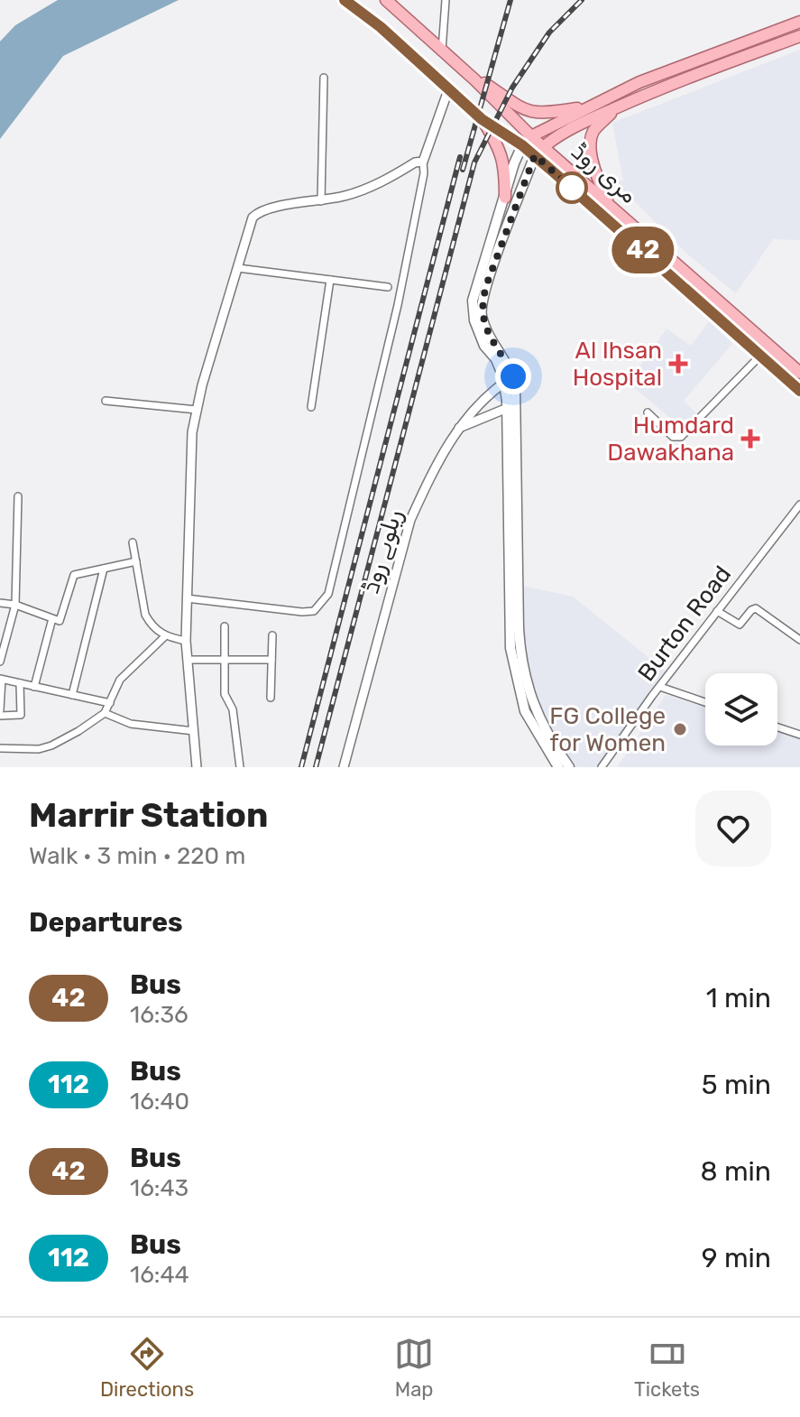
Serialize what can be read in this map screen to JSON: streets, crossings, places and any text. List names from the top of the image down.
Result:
{
  "streets": {
    "main road": ["مری روڈ"],
    "street": ["ریلوے روڈ", "Burton Road"]
  },
  "places": {
    "health": ["Al Ihsan Hospital", "Humdard Dawakhana"],
    "other": ["FG College for Women"]
  },
  "lines": ["bus line 42"],
  "page": {
    "on_map": "42",
    "heading": [
      ["Marrir Station", "Walk · 3 min · 220 m"],
      "Departures"
    ],
    "list": [
      {
        "mark": "42",
        "name": "Bus",
        "note": "16:36",
        "value": "1 min"
      },
      {
        "mark": "112",
        "name": "Bus",
        "note": "16:40",
        "value": "5 min"
      },
      {
        "mark": "42",
        "name": "Bus",
        "note": "16:43",
        "value": "8 min"
      },
      {
        "mark": "112",
        "name": "Bus",
        "note": "16:44",
        "value": "9 min"
      }
    ],
    "tabs": ["Directions", "Map", "Tickets"]
  }
}
